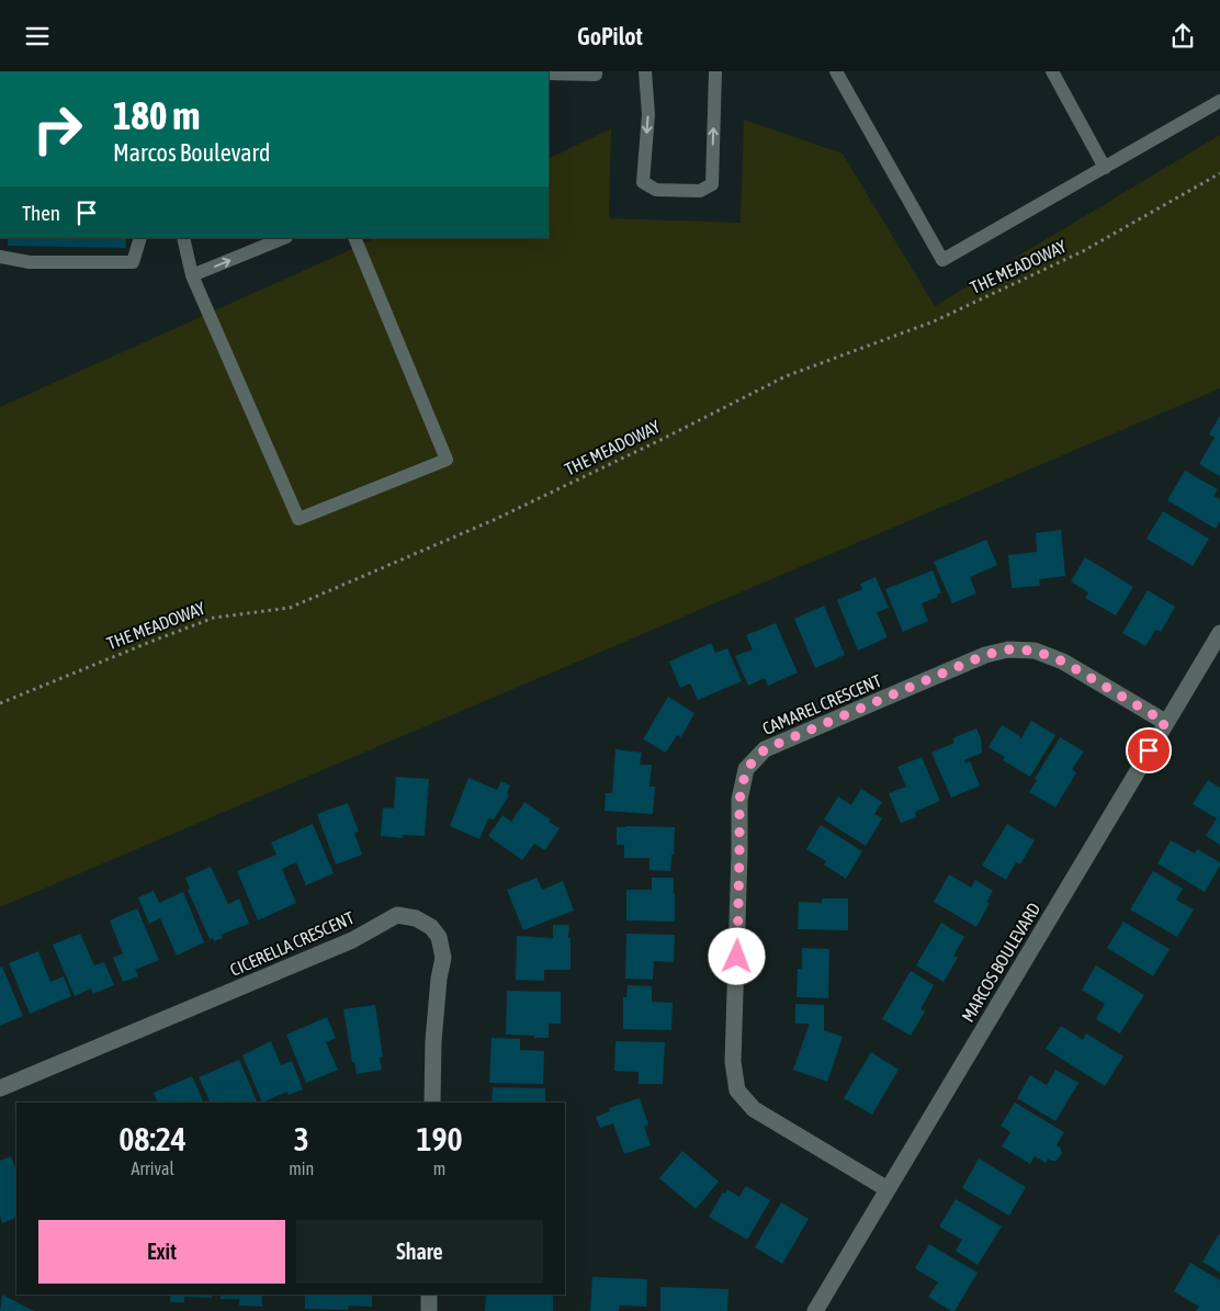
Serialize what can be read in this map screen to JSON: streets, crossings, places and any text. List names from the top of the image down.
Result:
{
  "streets": {
    "street": ["CAMAREL CRESCENT", "CICERELLA CRESCENT", "MARCOS BOULEVARD"],
    "path": ["THE MEADOWAY"]
  },
  "crossings": [
    ["CAMAREL CRESCENT", "MARCOS BOULEVARD"]
  ],
  "page": {
    "header": "GoPilot",
    "turn": ["180 m", "Marcos Boulevard"],
    "then": "Then",
    "eta": [
      "08:24",
      "Arrival",
      "3",
      "min",
      "190",
      "m"
    ],
    "buttons": ["Exit", "Share"]
  }
}
